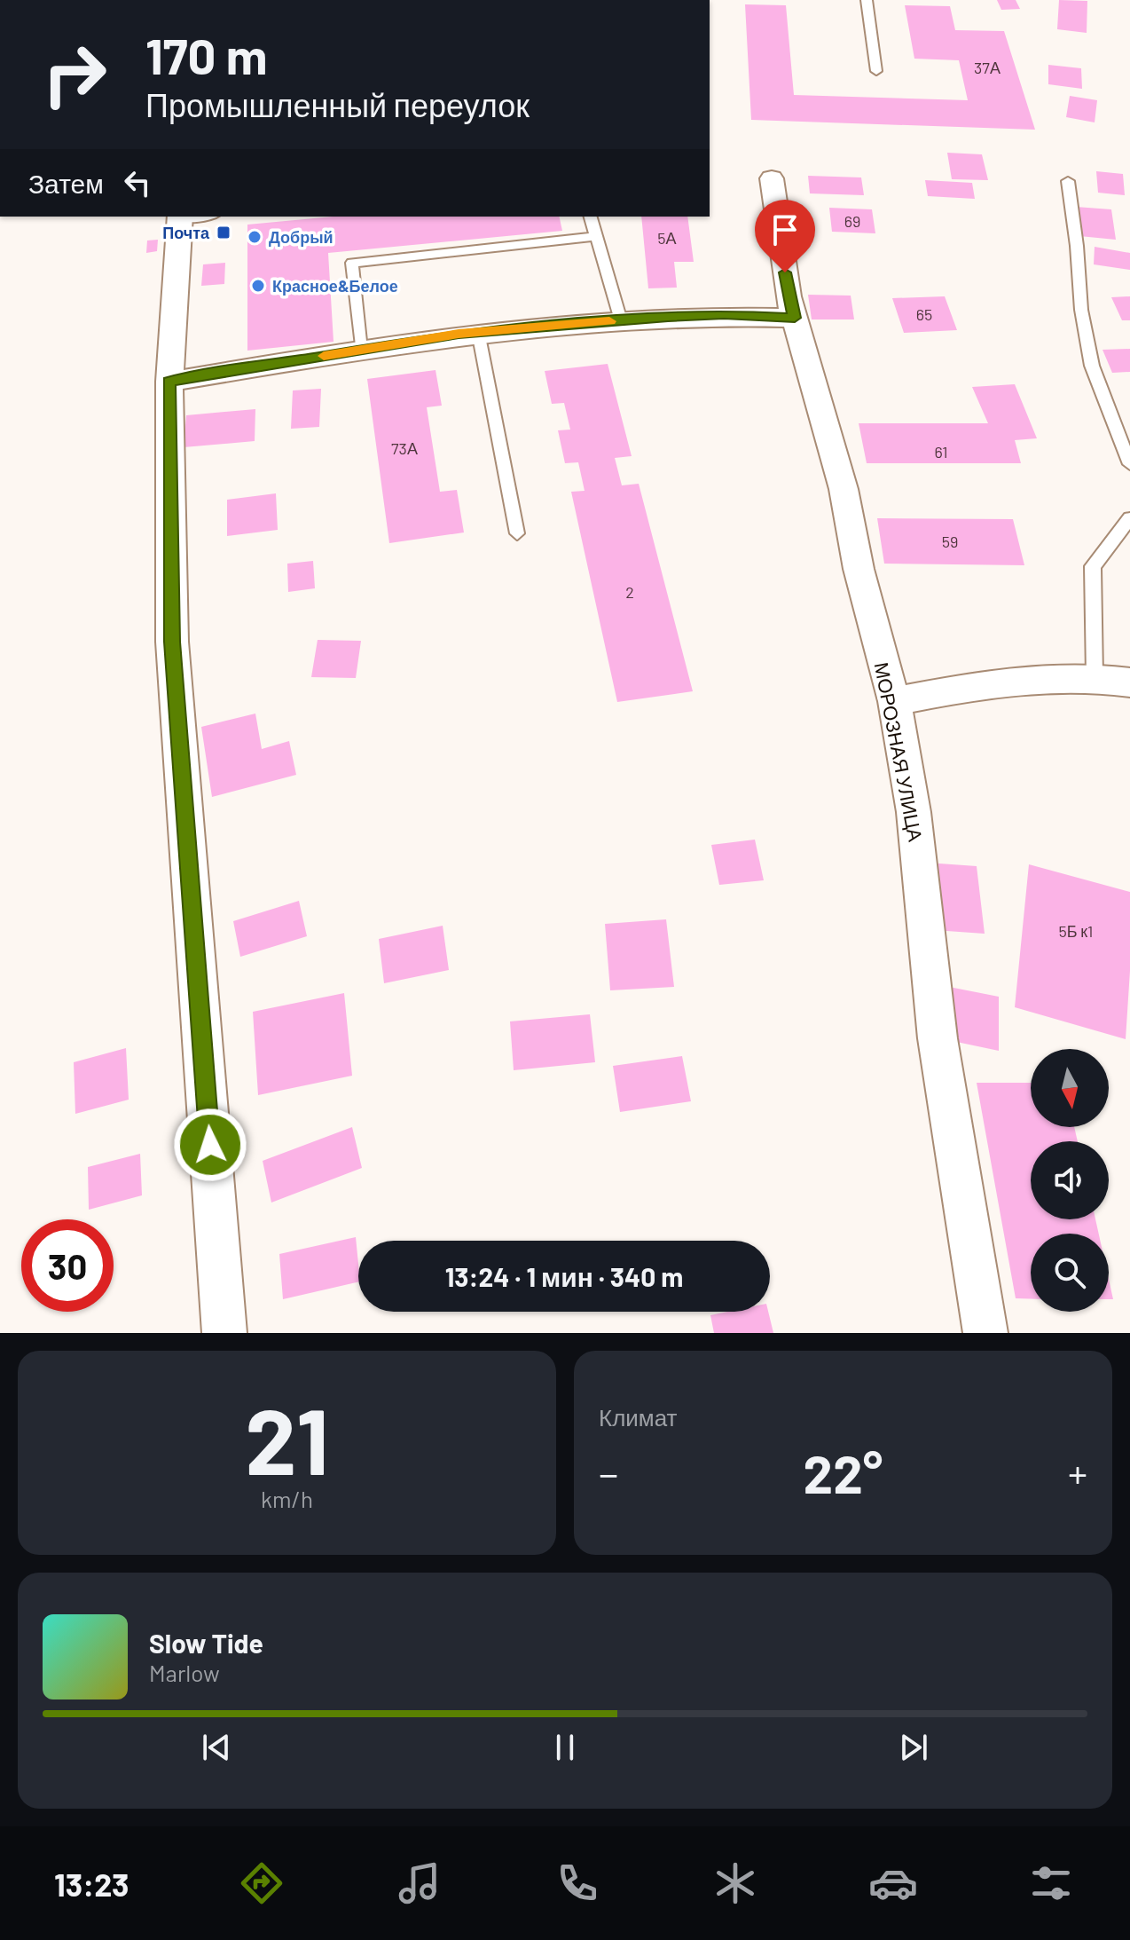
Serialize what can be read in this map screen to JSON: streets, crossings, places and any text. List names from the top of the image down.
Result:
{
  "streets": {
    "street": ["МОРОЗНАЯ УЛИЦА"]
  },
  "places": {
    "transit": ["Почта"],
    "other": ["Добрый", "Красное&Белое"]
  },
  "house_numbers": [
    "37А",
    "69",
    "5А",
    "65",
    "73А",
    "61",
    "59",
    "2",
    "5Б к1"
  ],
  "north": "bottom",
  "page": {
    "turn": ["170 m", "Промышленный переулок"],
    "then": "Затем",
    "limit": "30",
    "trip": "13:24 · 1 мин · 340 m",
    "tile": [
      ["21", "km/h"],
      "Климат"
    ],
    "heat": ["−", "22°", "+"],
    "song": ["Slow Tide", "Marlow"],
    "tabs": "13:23"
  }
}
